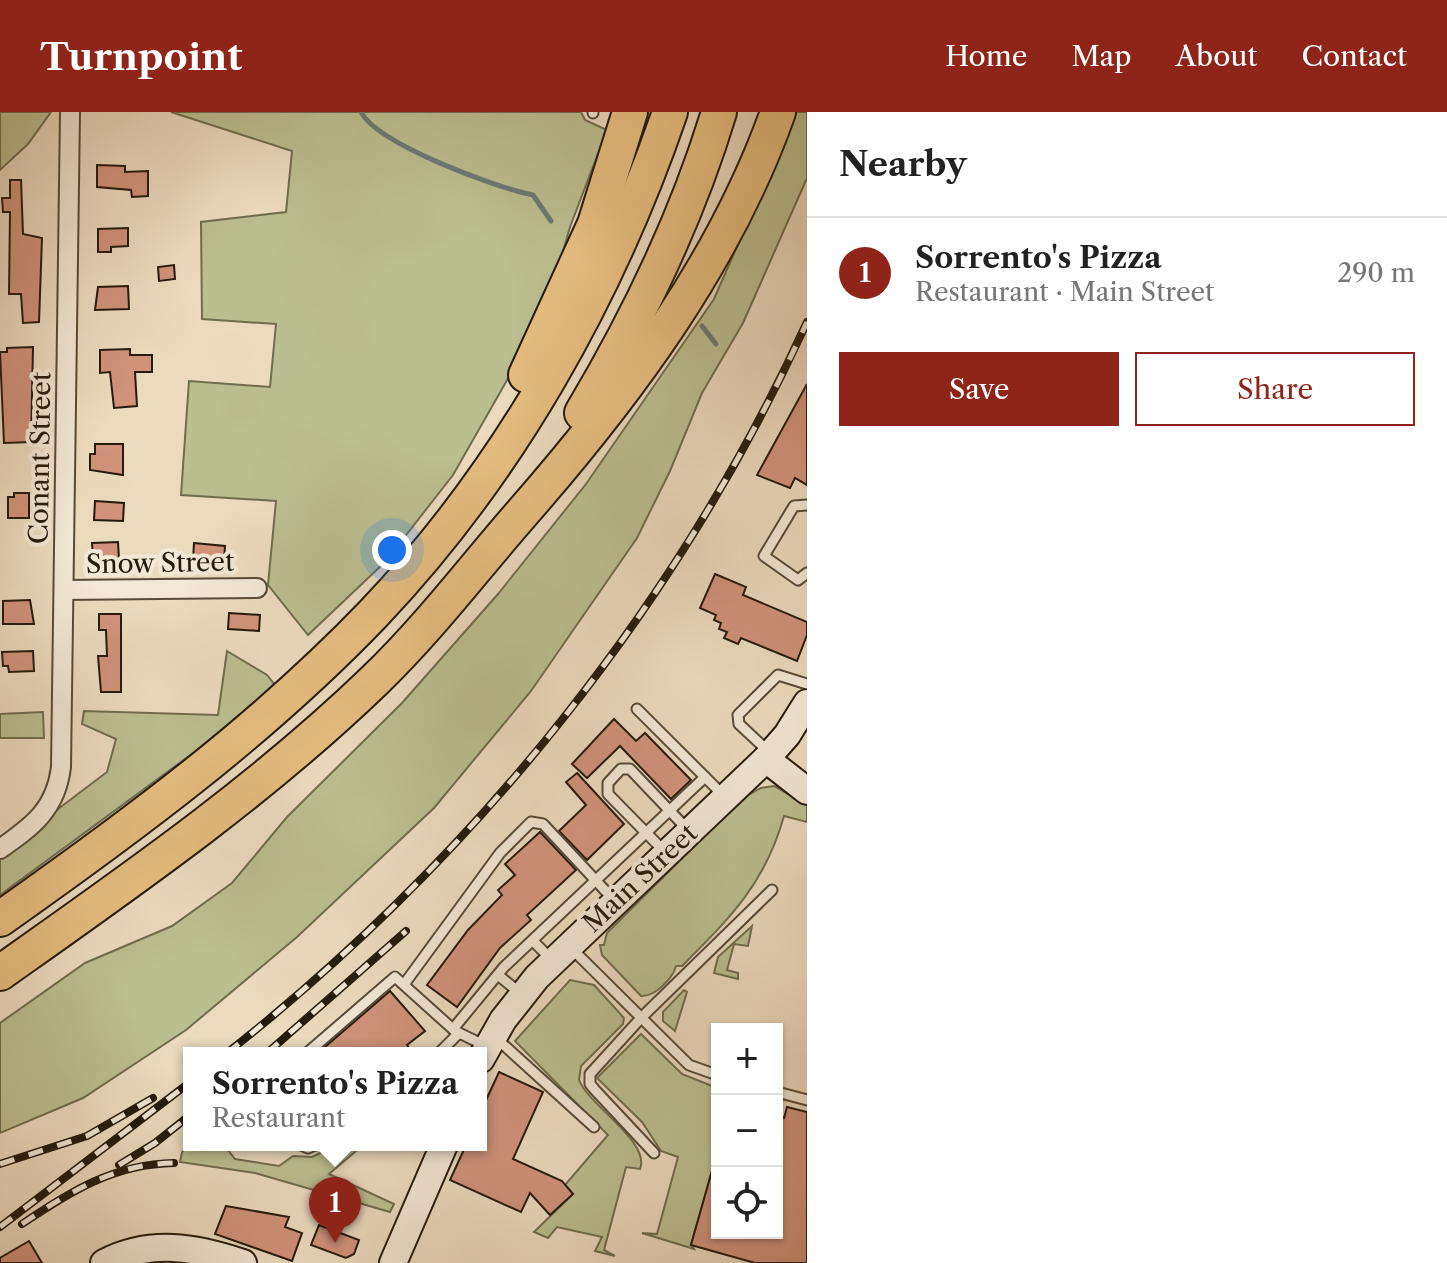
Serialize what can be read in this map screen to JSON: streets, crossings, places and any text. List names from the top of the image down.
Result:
{
  "streets": {
    "main road": ["Main Street"],
    "street": ["Conant Street", "Snow Street"]
  },
  "crossings": [
    ["Conant Street", "Snow Street"]
  ],
  "page": {
    "header": "Turnpoint",
    "nav": [
      "Home",
      "Map",
      "About",
      "Contact"
    ],
    "heading": "Nearby",
    "list": [
      {
        "mark": "1",
        "name": "Sorrento's Pizza",
        "note": "Restaurant · Main Street",
        "value": "290 m"
      }
    ],
    "buttons": ["Save", "Share"],
    "map_buttons": ["+", "−"],
    "popup": ["Sorrento's Pizza", "Restaurant"],
    "pins": "1"
  }
}
